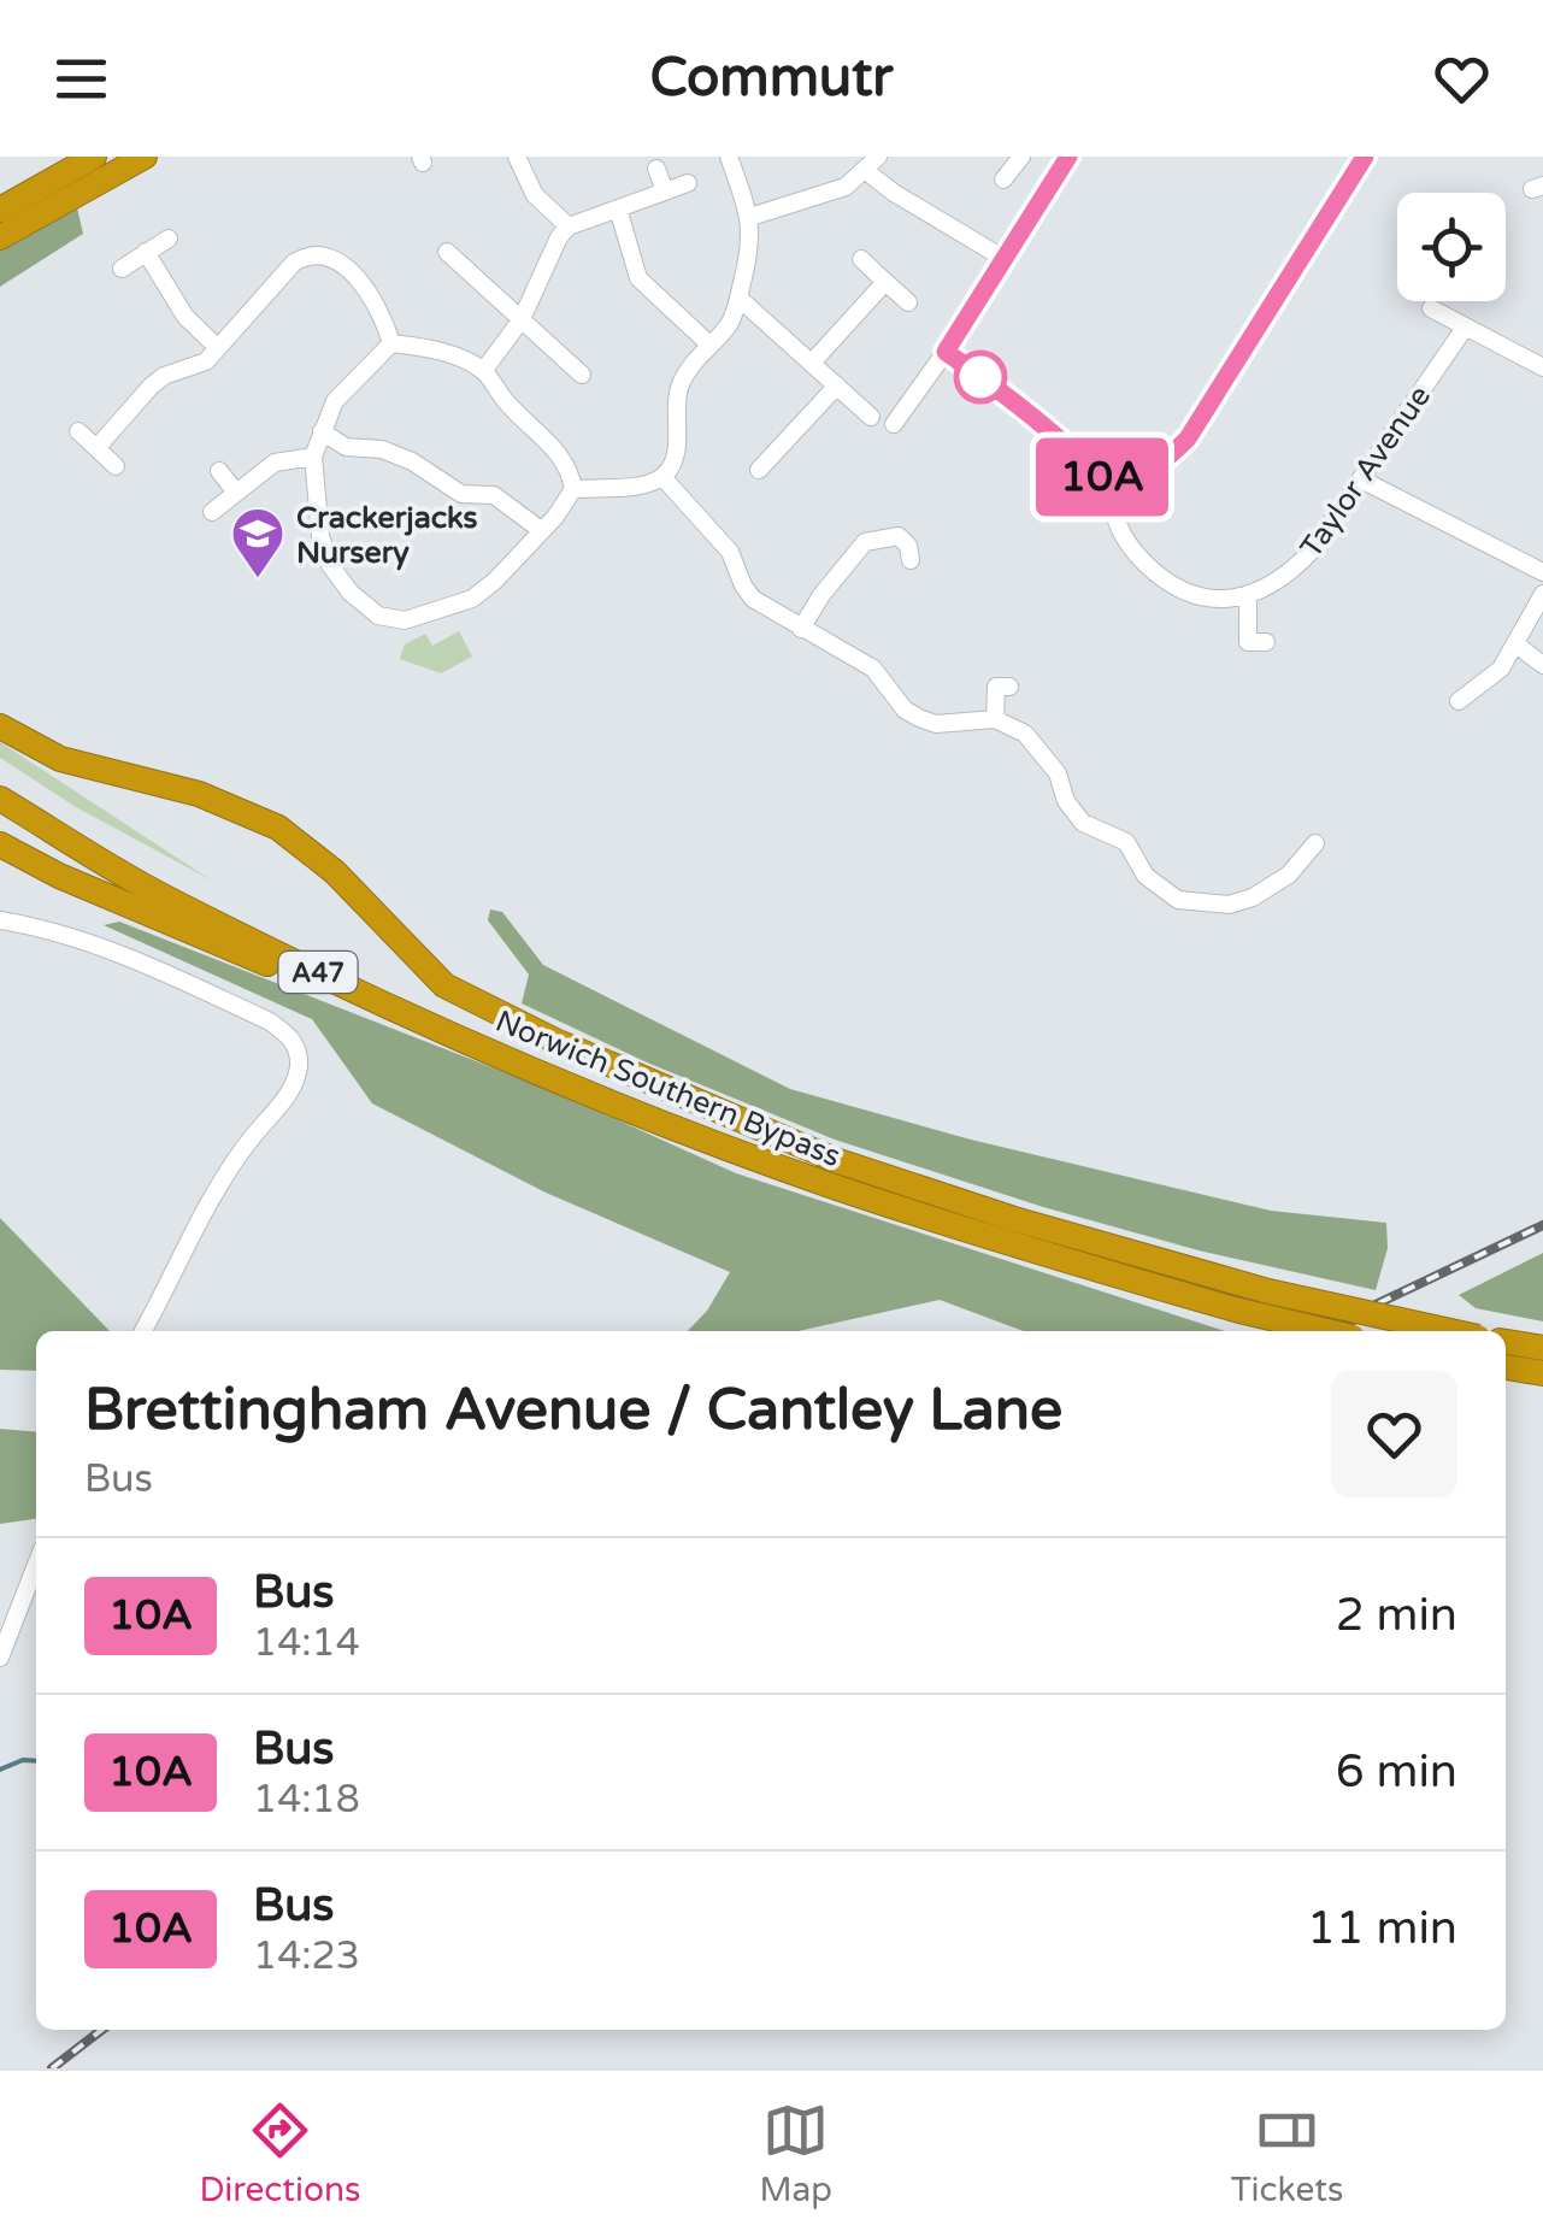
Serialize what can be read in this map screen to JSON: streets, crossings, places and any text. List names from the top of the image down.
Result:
{
  "streets": {
    "highway": ["A47", "Norwich Southern Bypass"],
    "street": ["Taylor Avenue"]
  },
  "crossings": [
    ["A47", "Norwich Southern Bypass"]
  ],
  "places": {
    "school or university": ["Crackerjacks Nursery"]
  },
  "lines": ["bus line 10A"],
  "page": {
    "header": "Commutr",
    "on_map": "10A",
    "heading": ["Brettingham Avenue / Cantley Lane", "Bus"],
    "list": [
      {
        "mark": "10A",
        "name": "Bus",
        "note": "14:14",
        "value": "2 min"
      },
      {
        "mark": "10A",
        "name": "Bus",
        "note": "14:18",
        "value": "6 min"
      },
      {
        "mark": "10A",
        "name": "Bus",
        "note": "14:23",
        "value": "11 min"
      }
    ],
    "tabs": ["Directions", "Map", "Tickets"]
  }
}
